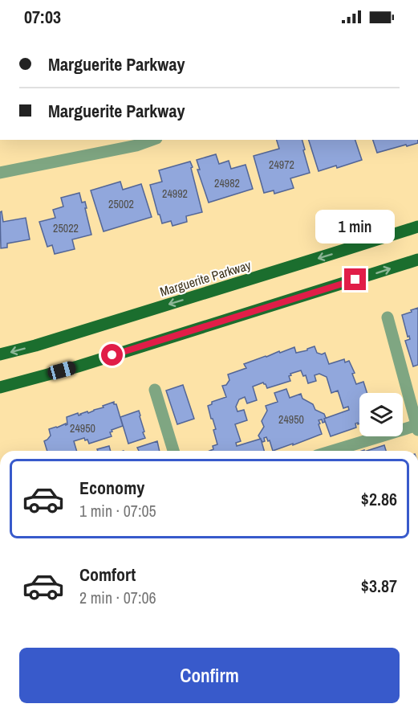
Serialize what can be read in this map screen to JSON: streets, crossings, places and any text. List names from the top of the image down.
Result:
{
  "streets": {
    "main road": ["Marguerite Parkway"]
  },
  "house_numbers": [
    "24972",
    "24982",
    "24992",
    "25002",
    "25022",
    "24950",
    "24950"
  ],
  "page": {
    "status": "07:03",
    "banner": ["Marguerite Parkway", "Marguerite Parkway"],
    "bubble": "1 min",
    "list": [
      {
        "name": "Economy",
        "note": "1 min · 07:05",
        "value": "$2.86"
      },
      {
        "name": "Comfort",
        "note": "2 min · 07:06",
        "value": "$3.87"
      }
    ],
    "buttons": "Confirm"
  }
}
